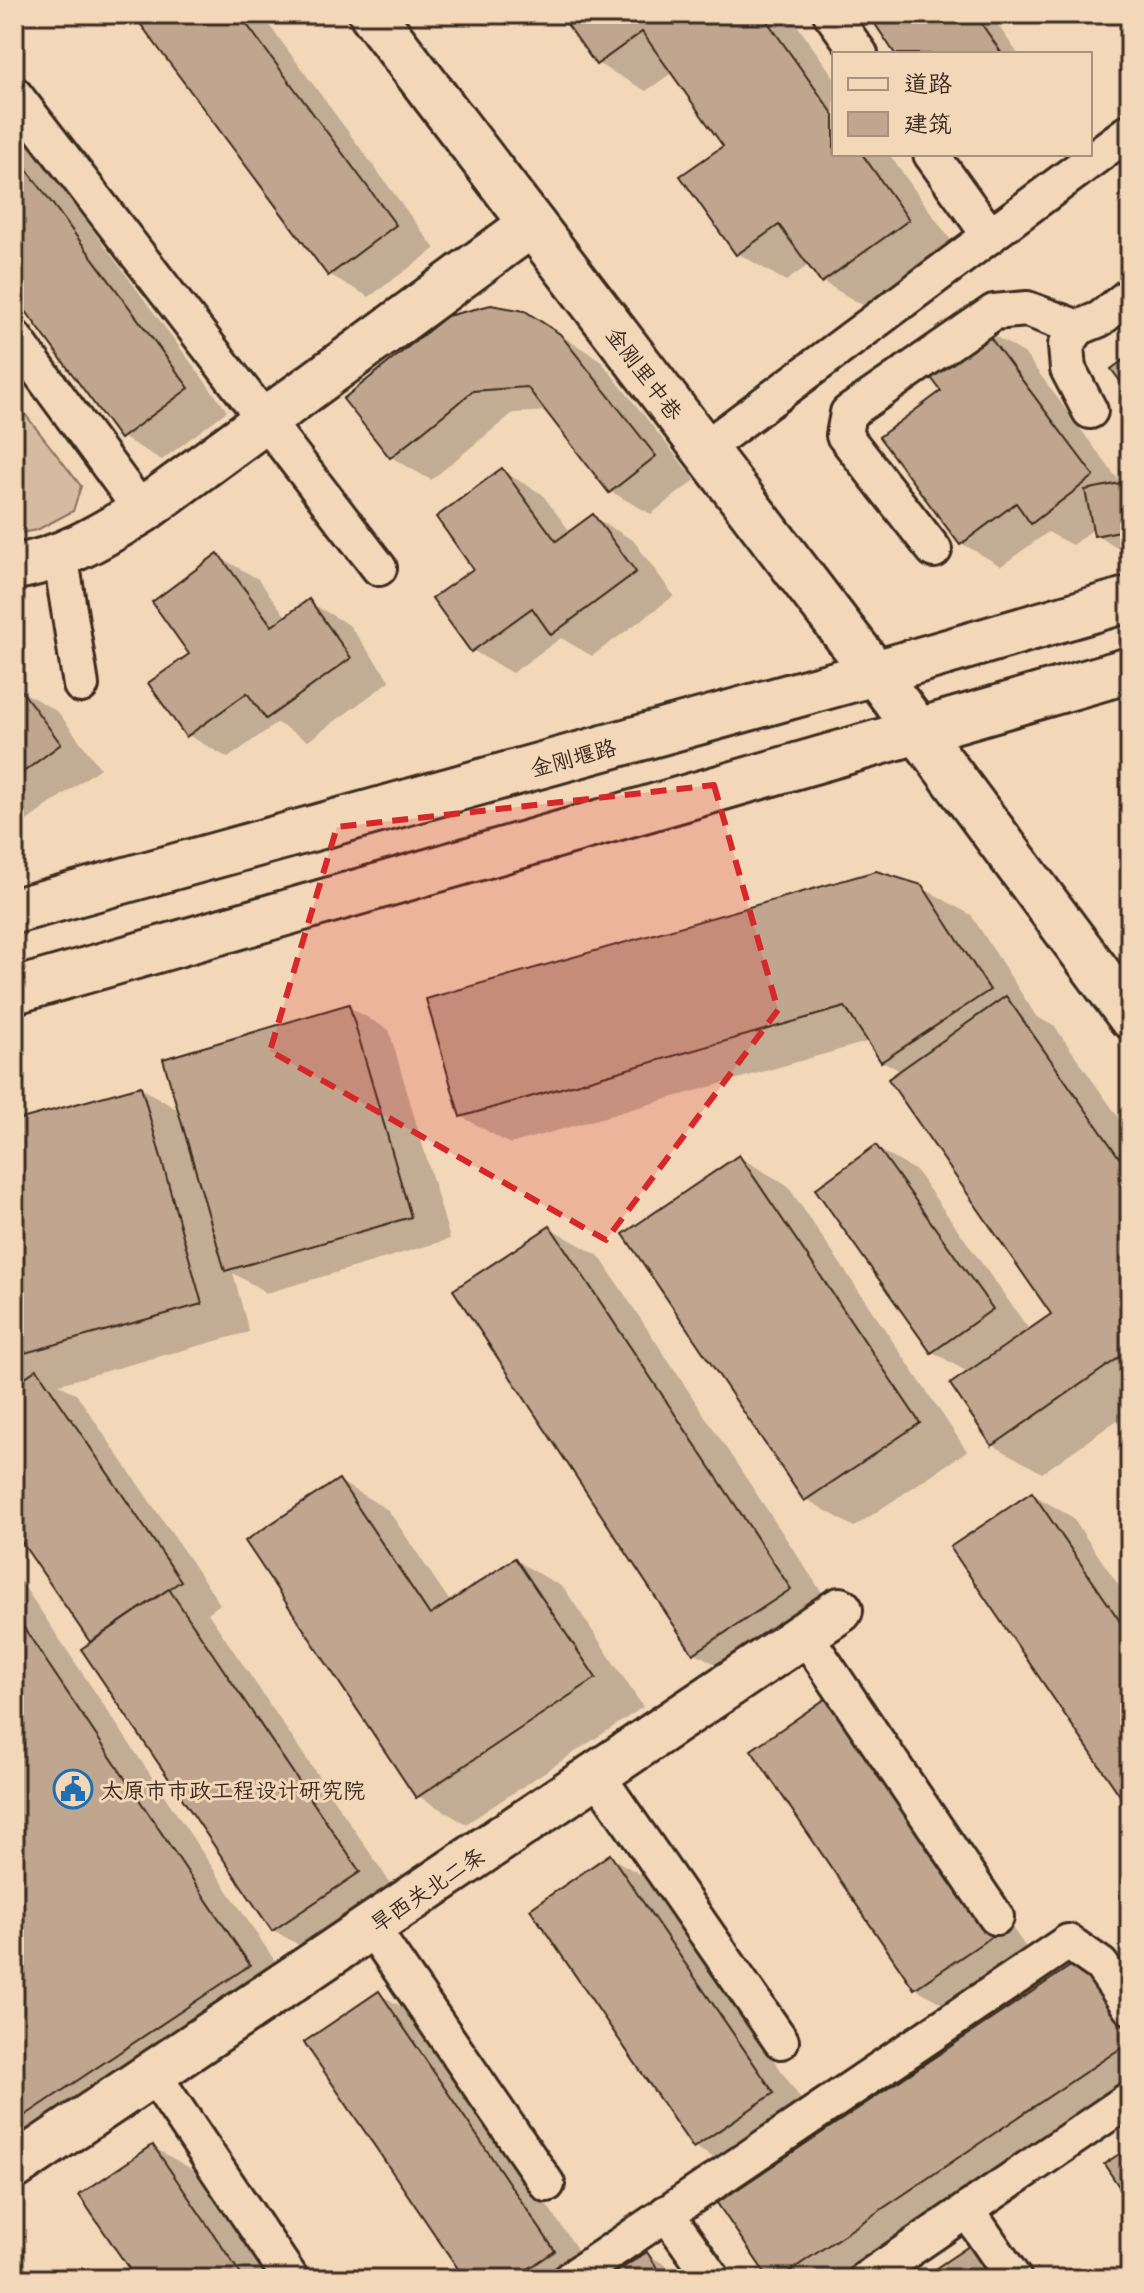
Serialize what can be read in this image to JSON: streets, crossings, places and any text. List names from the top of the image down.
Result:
{
  "streets": {
    "street": ["金刚里中巷", "金刚堰路", "旱西关北二条"]
  },
  "crossings": [
    ["金刚里中巷", "金刚堰路"]
  ],
  "places": {
    "public building": ["太原市市政工程设计研究院"]
  },
  "legend": ["道路", "建筑"]
}
